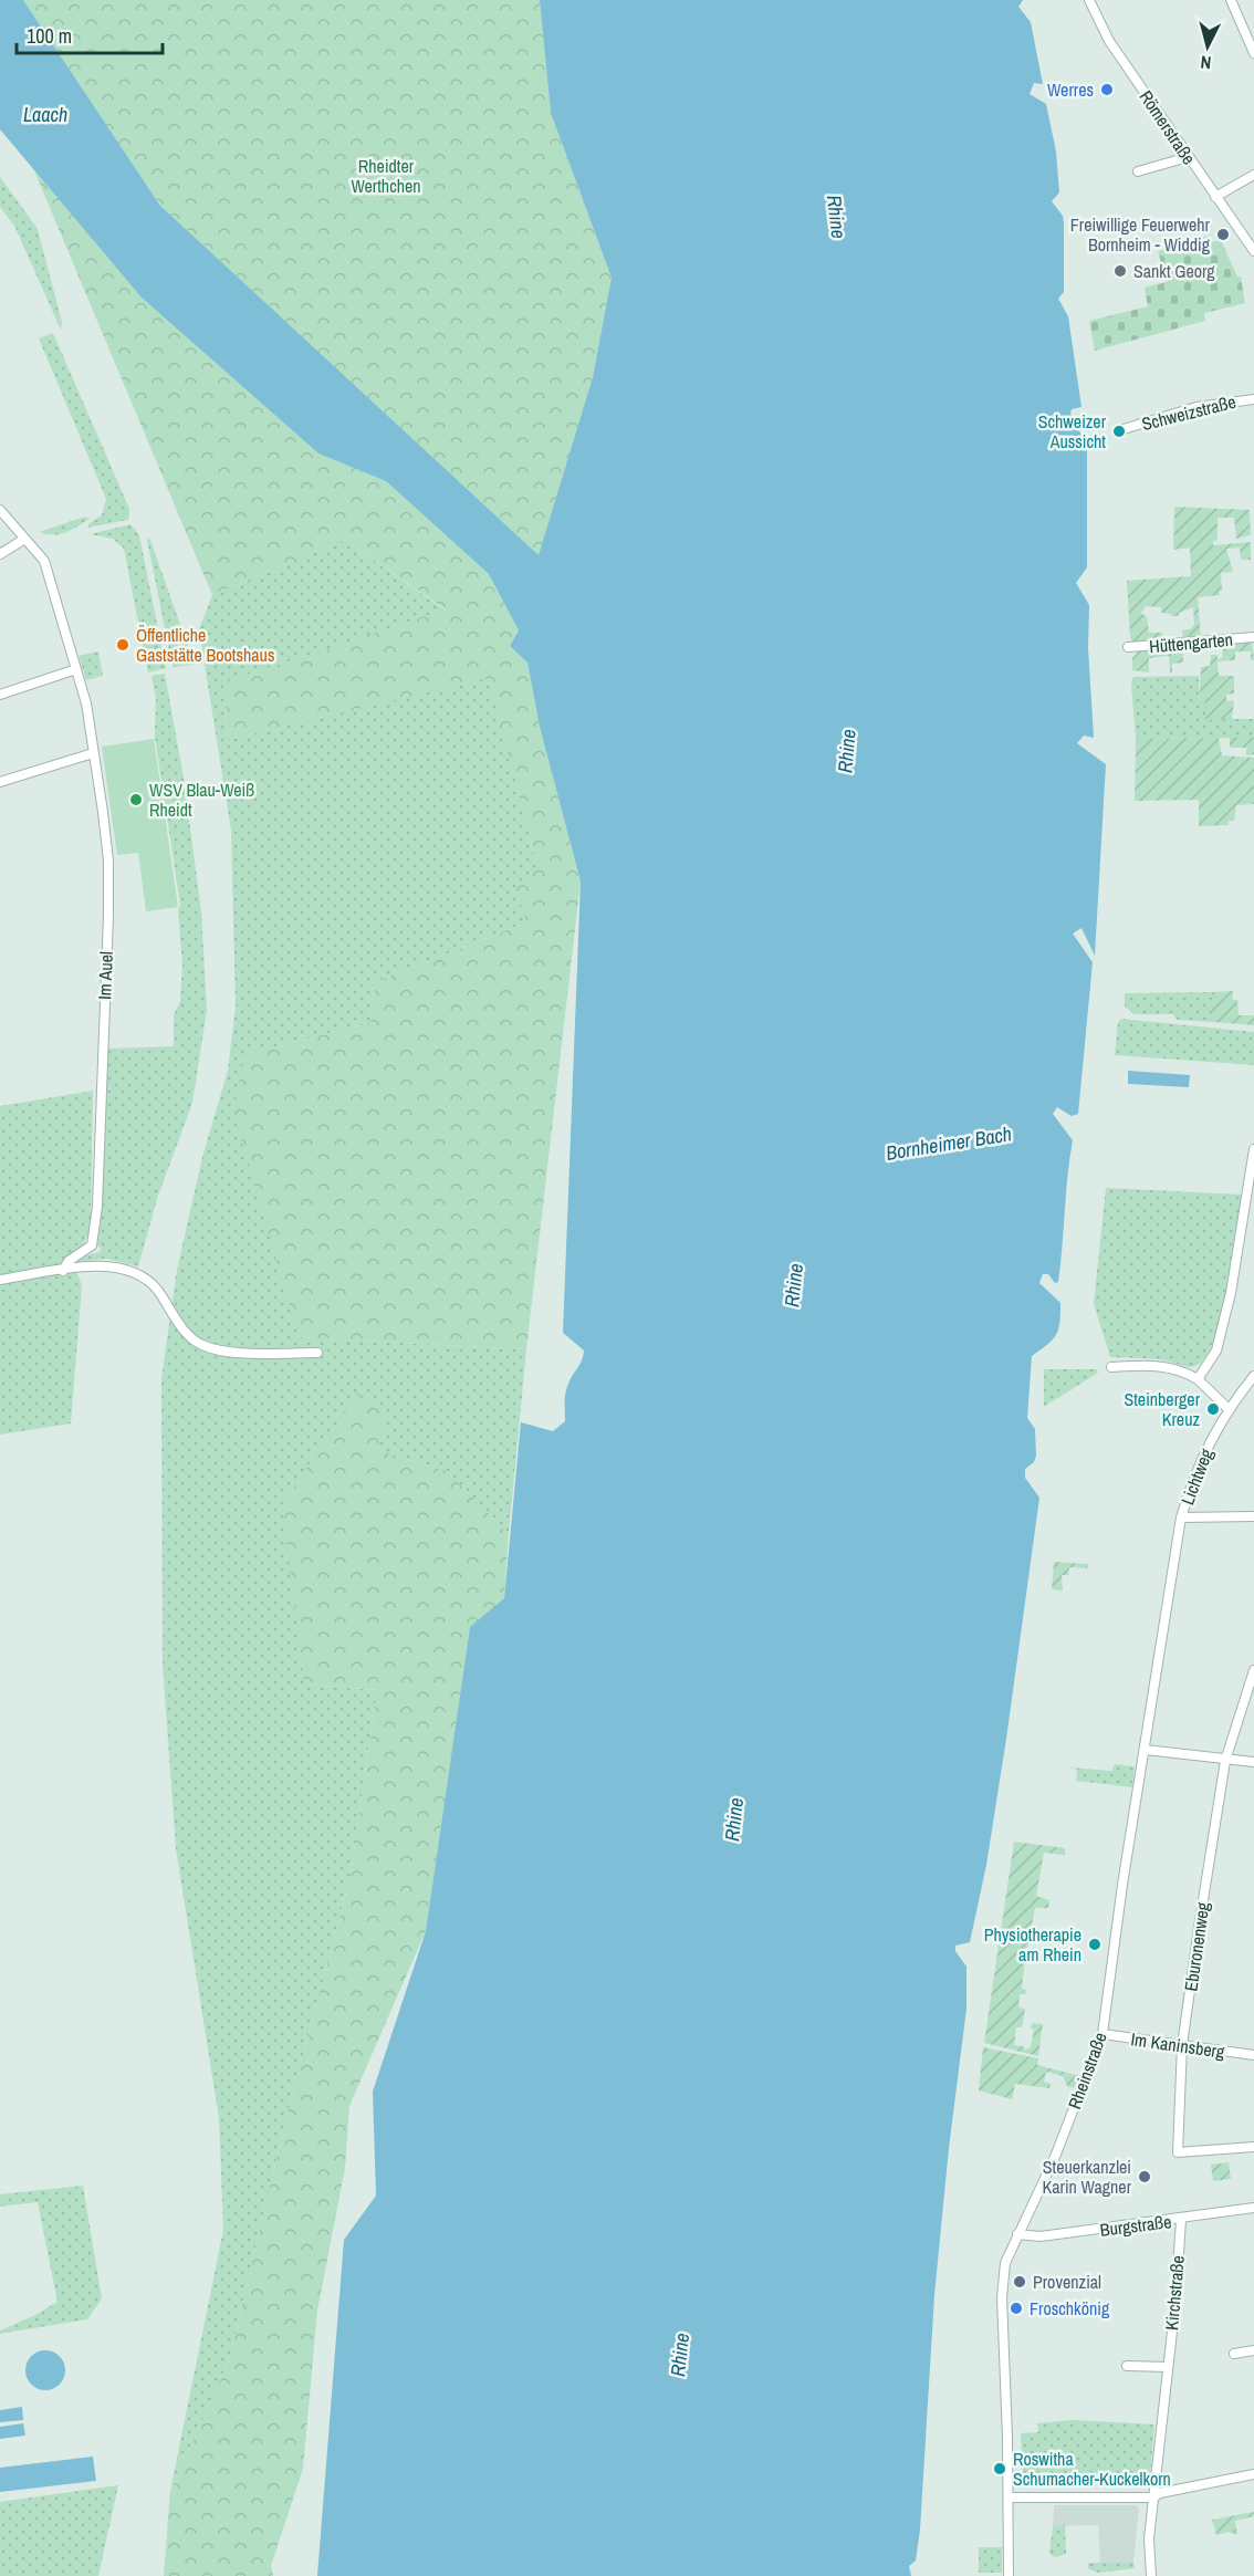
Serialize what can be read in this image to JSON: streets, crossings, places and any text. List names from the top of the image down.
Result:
{
  "streets": {
    "street": [
      "Römerstraße",
      "Schweizstraße",
      "Hüttengarten",
      "Im Auel",
      "Lichtweg",
      "Eburonenweg",
      "Im Kaninsberg",
      "Rheinstraße",
      "Burgstraße",
      "Kirchstraße"
    ]
  },
  "crossings": [
    ["Lichtweg", "Rheinstraße"],
    ["Eburonenweg", "Im Kaninsberg"],
    ["Im Kaninsberg", "Rheinstraße"],
    ["Rheinstraße", "Burgstraße"],
    ["Burgstraße", "Kirchstraße"]
  ],
  "water": ["Laach", "Rhine", "Bornheimer Bach"],
  "parks": ["Rheidter Werthchen"],
  "places": [
    "Werres",
    "Freiwillige Feuerwehr Bornheim - Widdig",
    "Sankt Georg",
    "Schweizer Aussicht",
    "Öffentliche Gaststätte Bootshaus",
    "WSV Blau-Weiß Rheidt",
    "Steinberger Kreuz",
    "Physiotherapie am Rhein",
    "Steuerkanzlei Karin Wagner",
    "Provenzial",
    "Froschkönig",
    "Roswitha Schumacher-Kuckelkorn"
  ],
  "scale_bar": "100 m",
  "north": "bottom"
}
